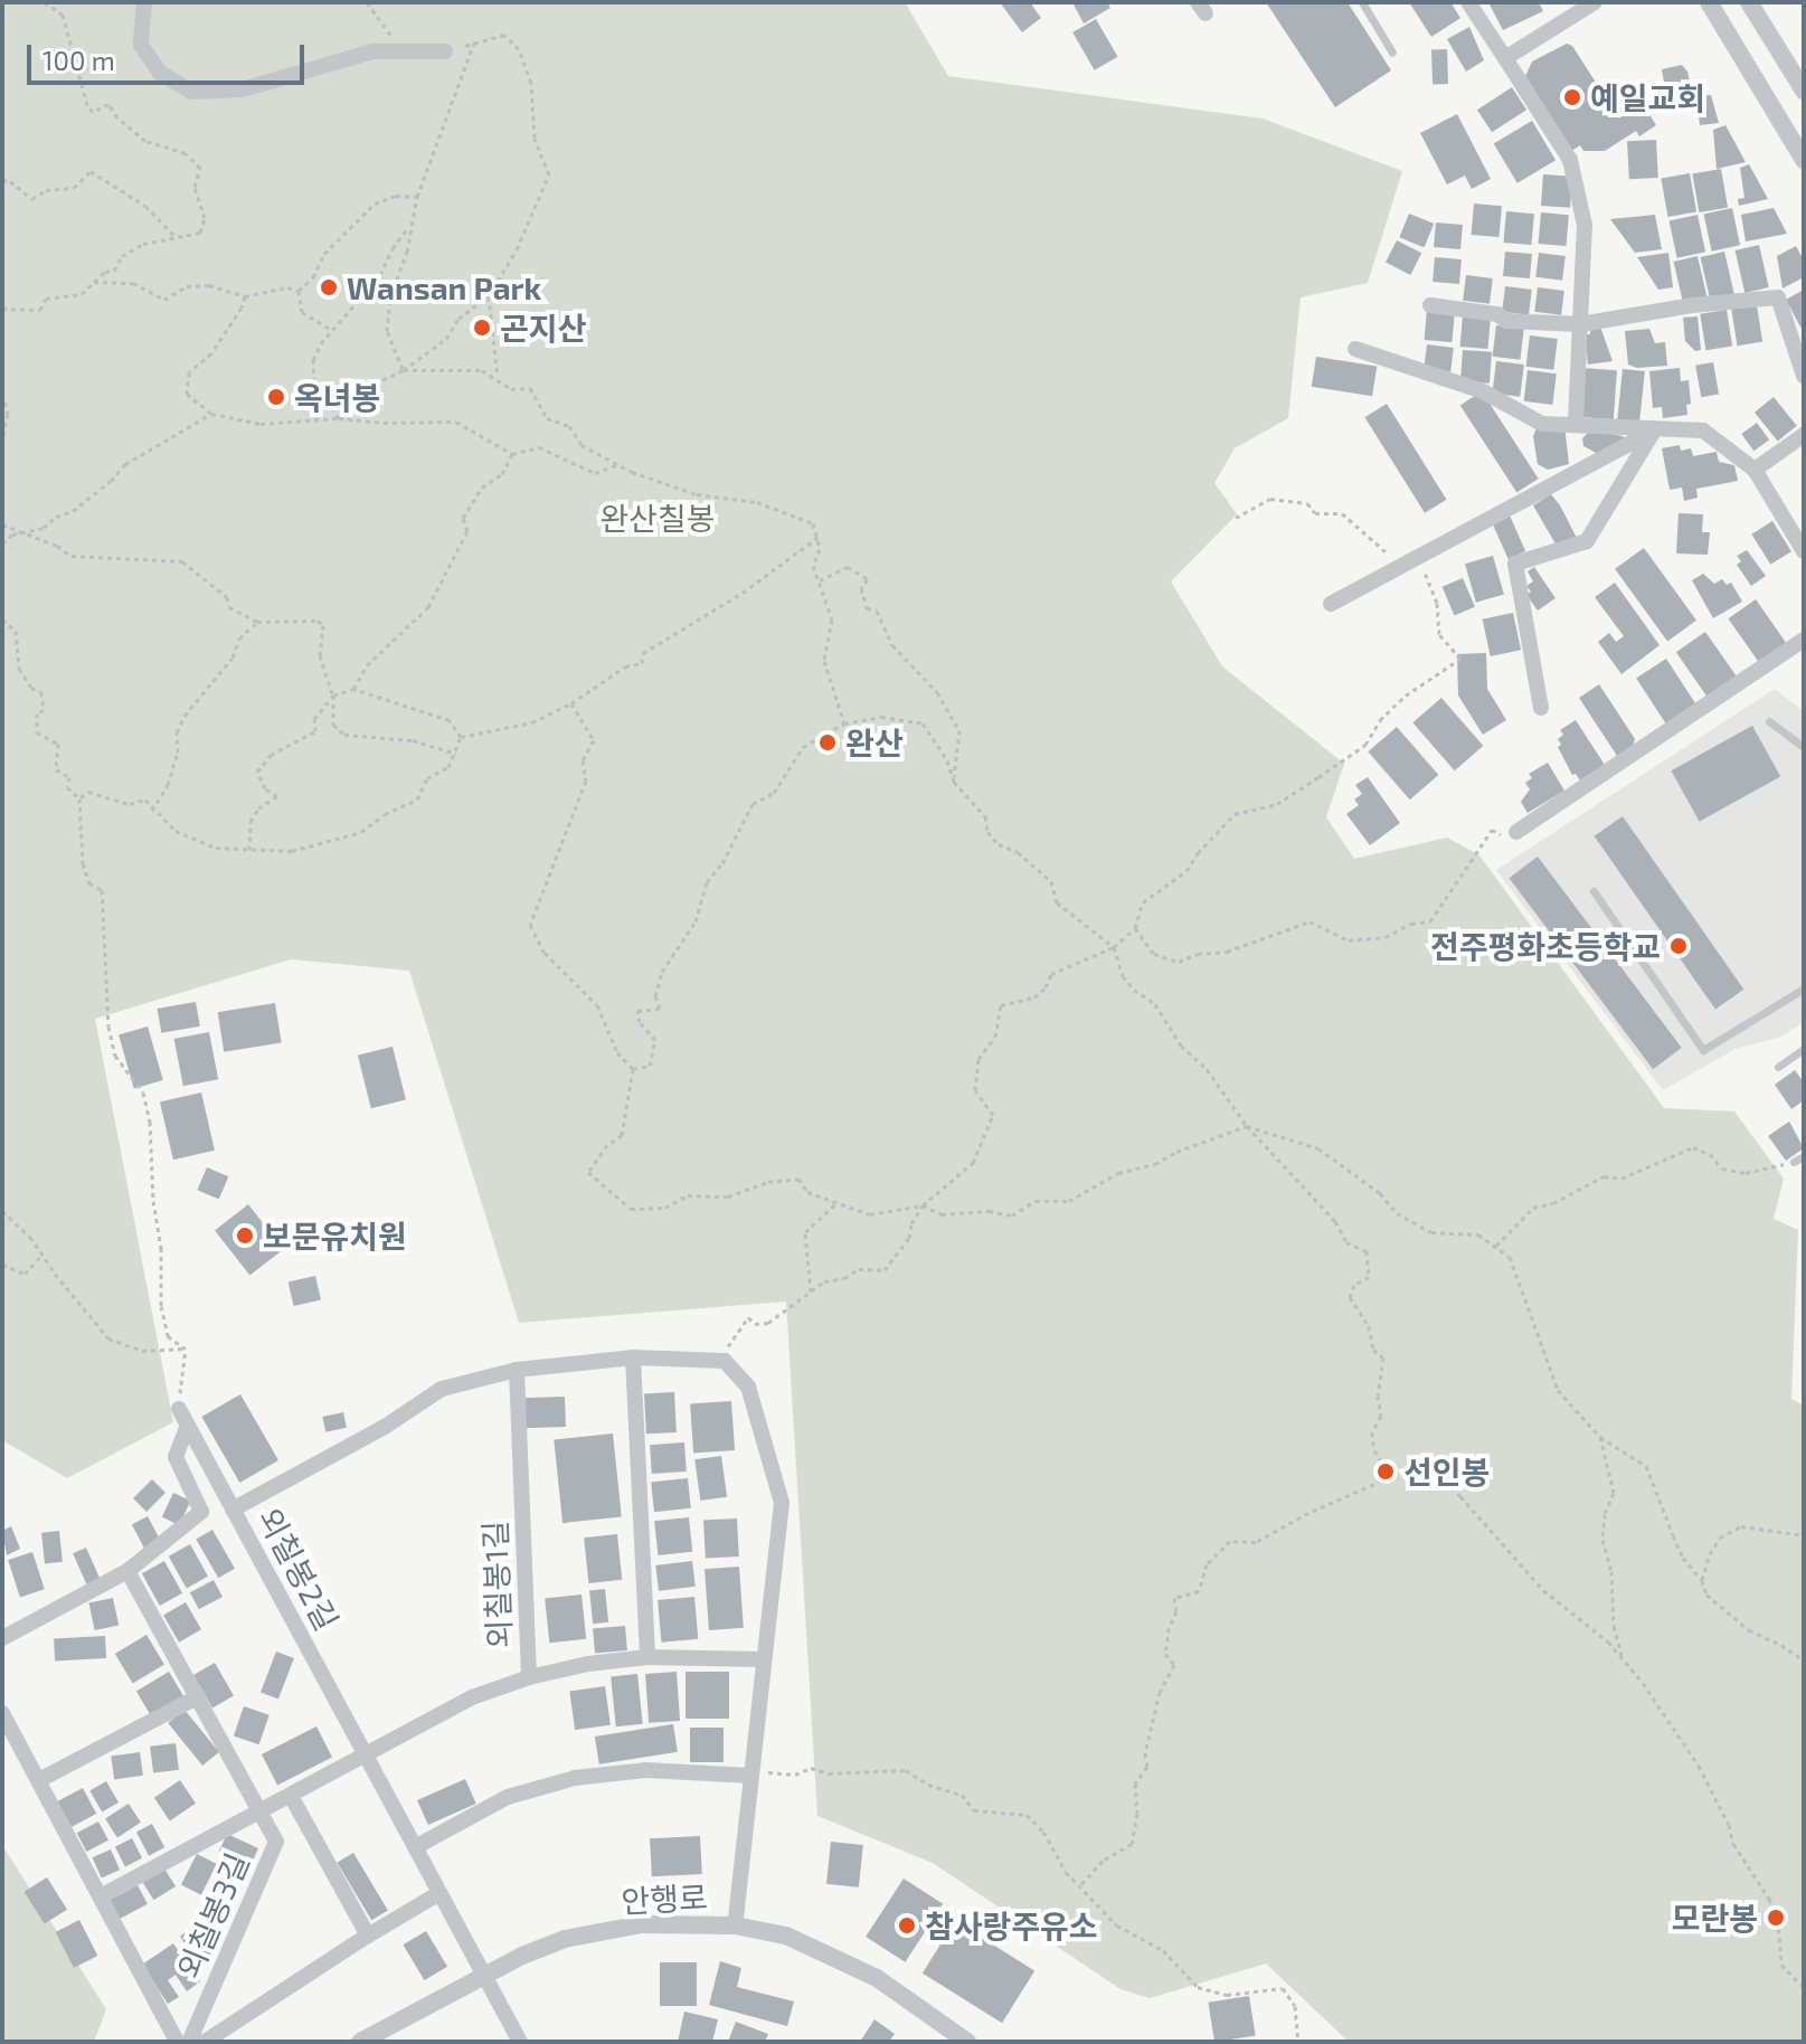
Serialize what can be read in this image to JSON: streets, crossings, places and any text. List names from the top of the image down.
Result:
{
  "streets": {
    "street": [
      "외칠봉2길",
      "외칠봉1길",
      "안행로",
      "외칠봉3길"
    ]
  },
  "crossings": [
    ["외칠봉2길", "안행로"]
  ],
  "parks": ["완산칠봉"],
  "places": [
    "예일교회",
    "Wansan Park",
    "곤지산",
    "옥녀봉",
    "완산",
    "전주평화초등학교",
    "보문유치원",
    "선인봉",
    "모란봉",
    "참사랑주유소"
  ],
  "scale_bar": "100 m"
}
